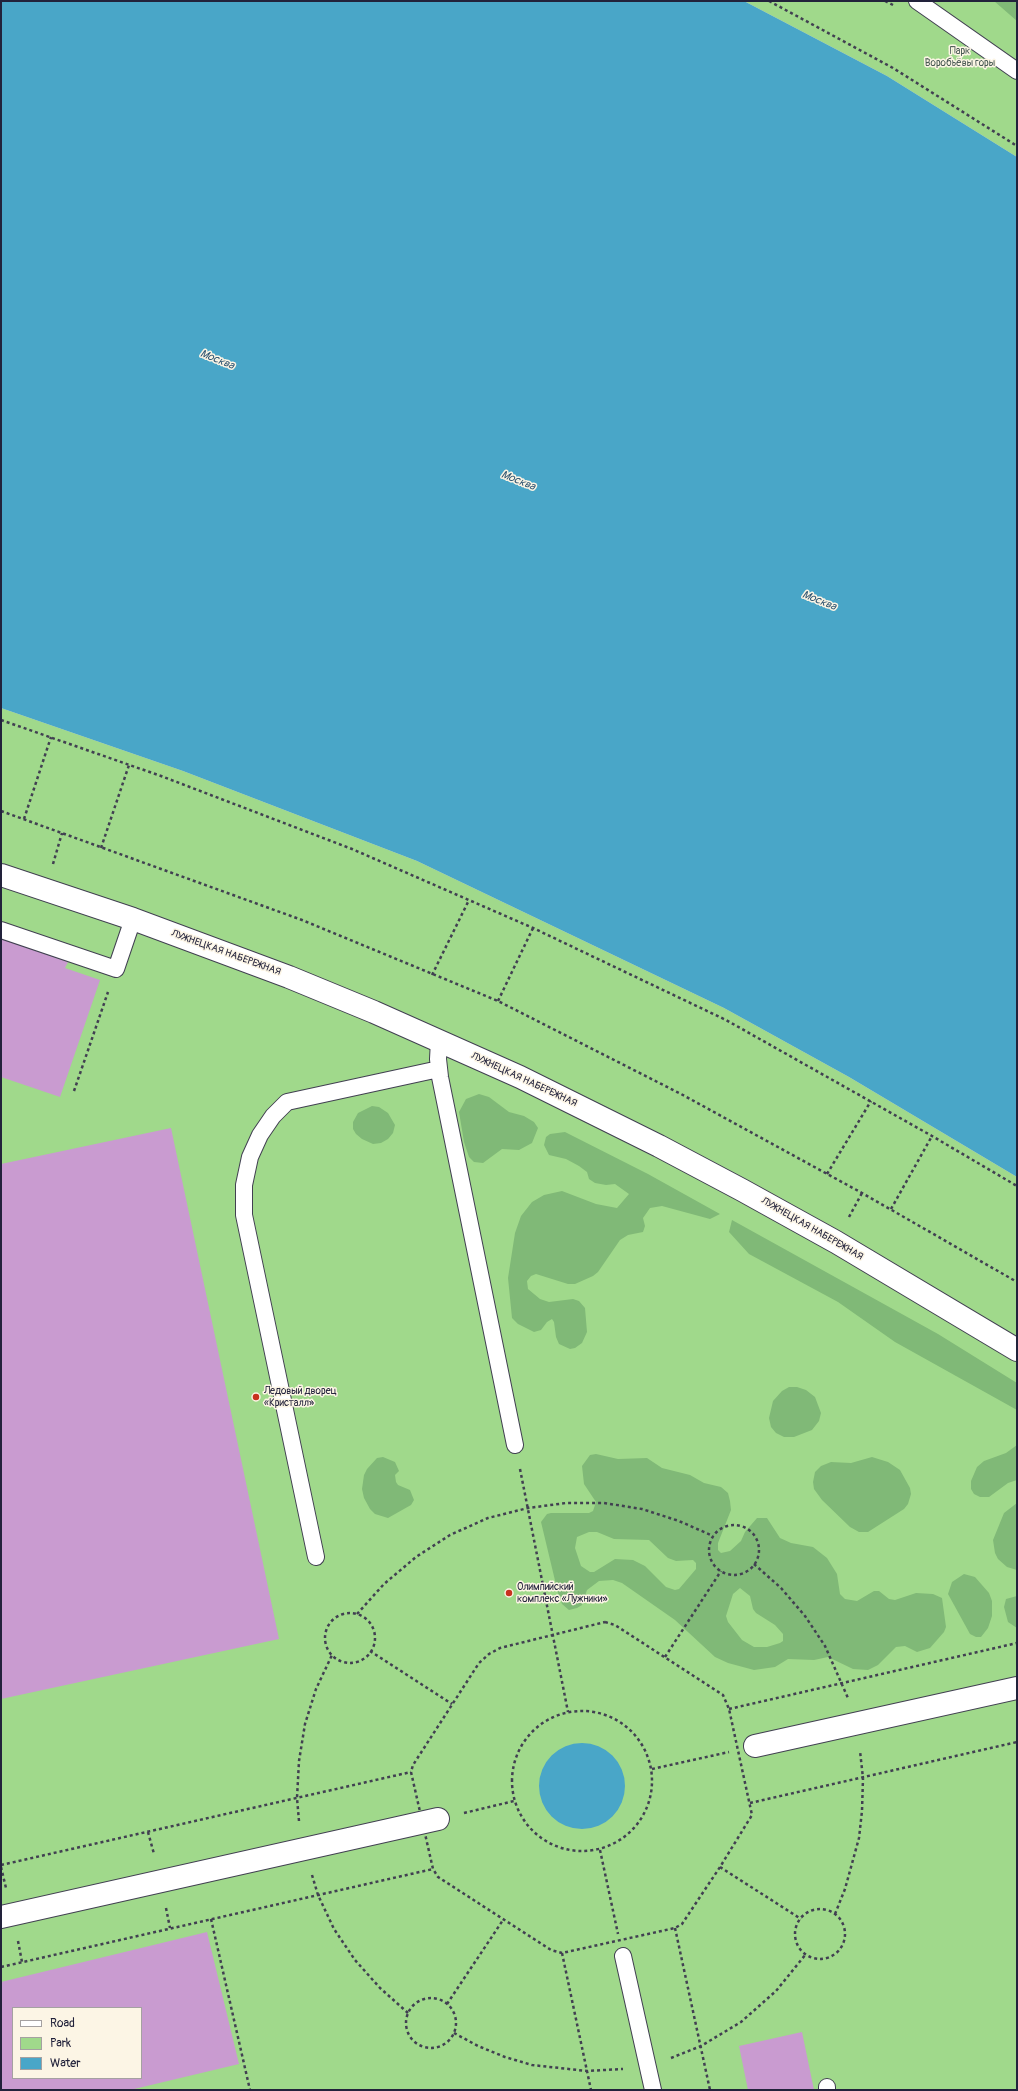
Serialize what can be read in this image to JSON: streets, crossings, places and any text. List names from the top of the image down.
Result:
{
  "streets": {
    "street": ["ЛУЖНЕЦКАЯ НАБЕРЕЖНАЯ"]
  },
  "water": ["Москва"],
  "parks": ["Парк Воробьёвы горы"],
  "places": ["Ледовый дворец «Кристалл»", "Олимпийский комплекс «Лужники»"],
  "legend": ["Road", "Park", "Water"]
}
